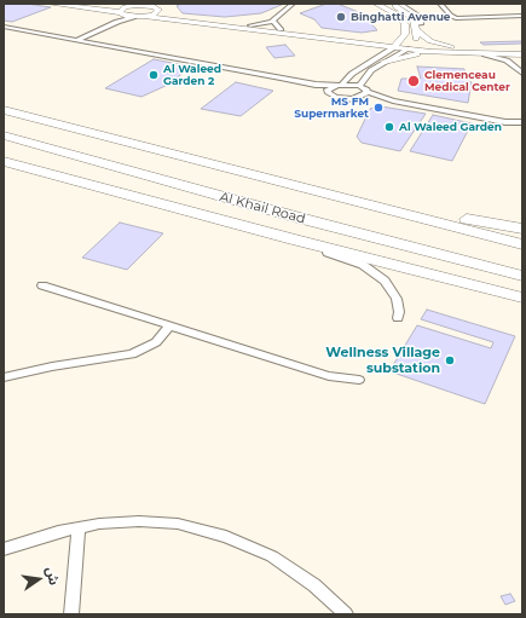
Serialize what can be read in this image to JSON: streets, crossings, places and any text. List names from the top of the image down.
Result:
{
  "streets": {
    "highway": ["Al Khail Road"]
  },
  "places": [
    "Binghatti Avenue",
    "Al Waleed Garden 2",
    "Clemenceau Medical Center",
    "MS FM Supermarket",
    "Al Waleed Garden",
    "Wellness Village substation"
  ],
  "north": "right"
}
